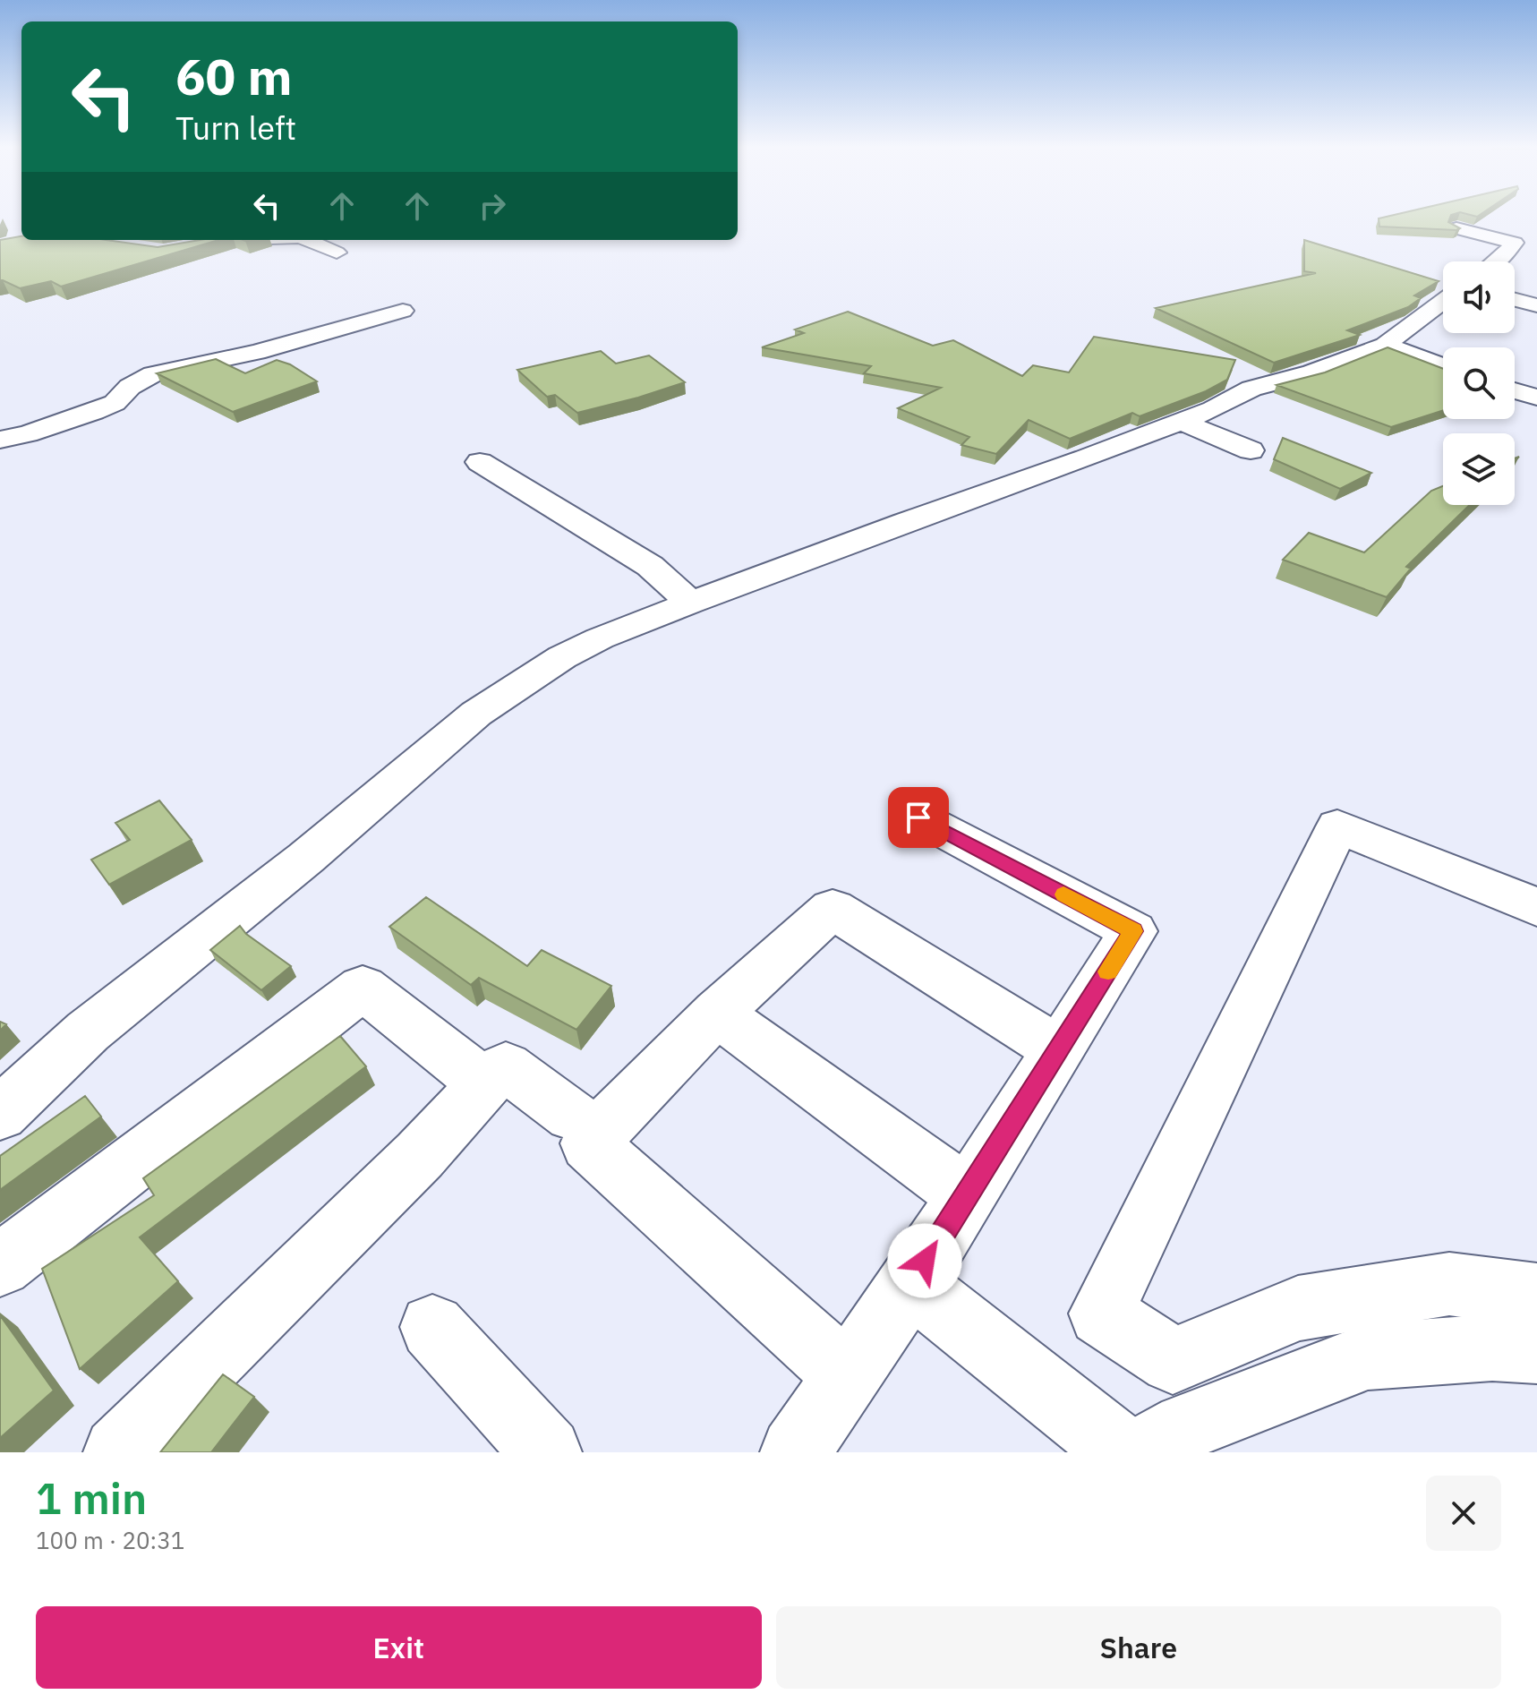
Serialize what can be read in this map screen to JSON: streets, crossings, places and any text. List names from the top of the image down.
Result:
{
  "page": {
    "turn": ["60 m", "Turn left"],
    "heading": ["1 min", "100 m · 20:31"],
    "buttons": ["Exit", "Share"]
  }
}
